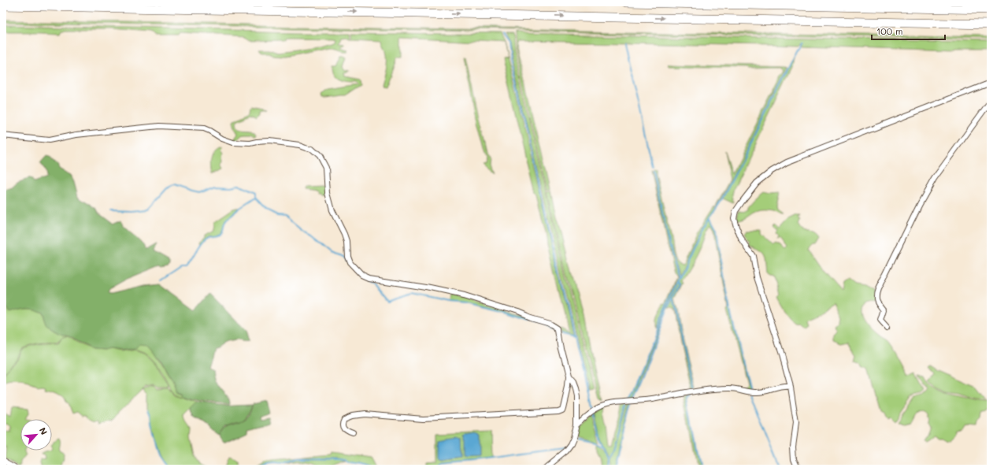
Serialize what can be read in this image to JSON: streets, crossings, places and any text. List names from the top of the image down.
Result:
{
  "scale_bar": "100 m",
  "north": "top right"
}
